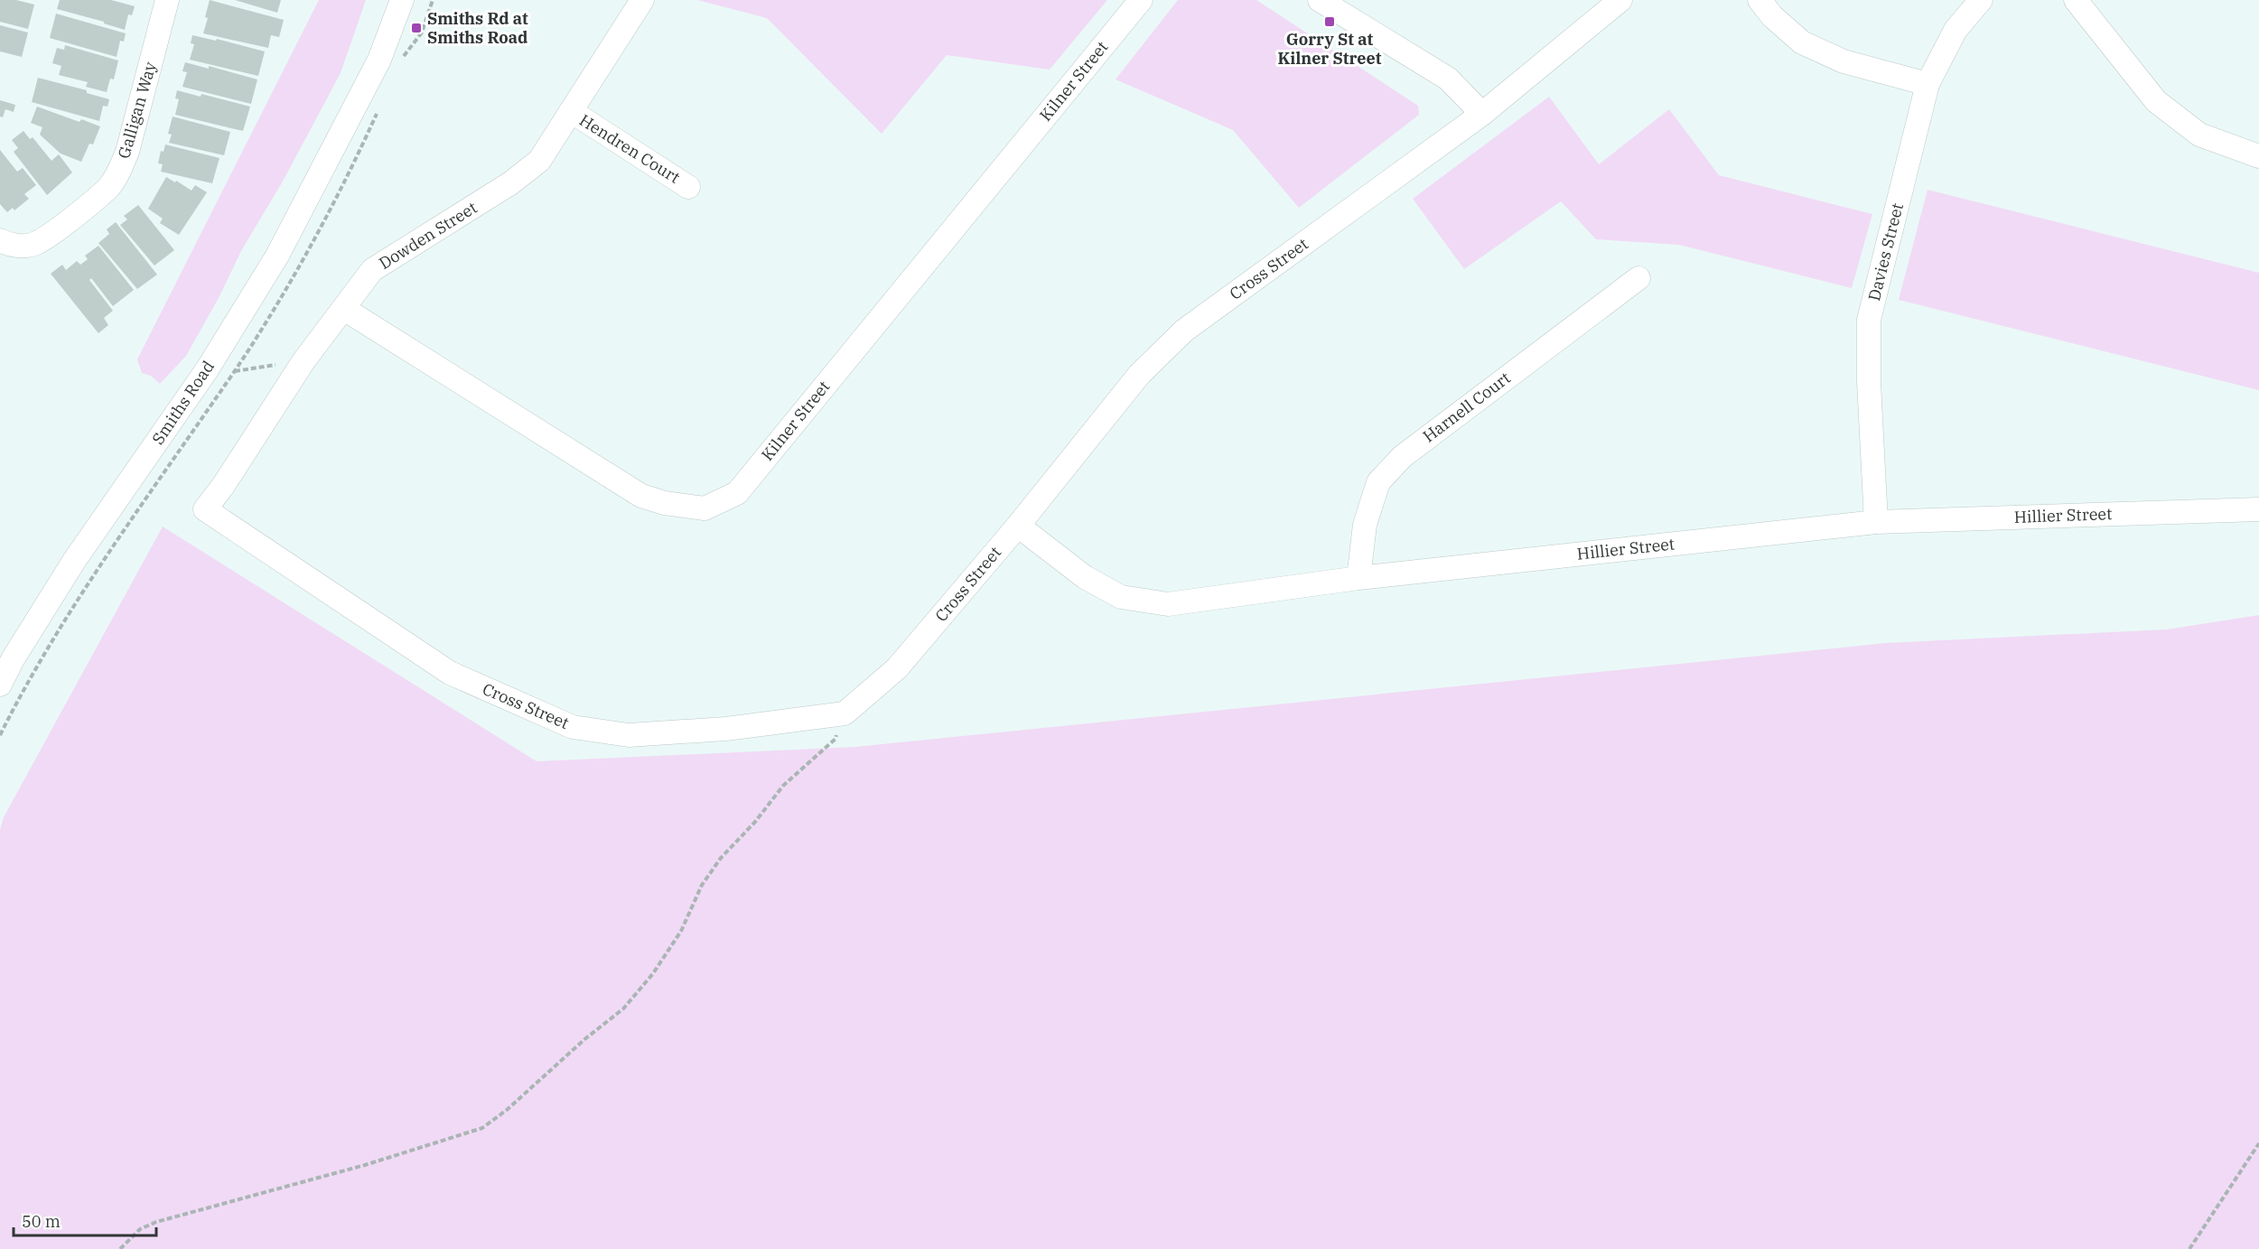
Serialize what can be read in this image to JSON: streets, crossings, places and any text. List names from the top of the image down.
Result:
{
  "streets": {
    "street": [
      "Kilner Street",
      "Galligan Way",
      "Hendren Court",
      "Dowden Street",
      "Davies Street",
      "Cross Street",
      "Smiths Road",
      "Harnell Court",
      "Hillier Street"
    ]
  },
  "crossings": [
    ["Kilner Street", "Dowden Street"],
    ["Hendren Court", "Dowden Street"],
    ["Dowden Street", "Cross Street"],
    ["Davies Street", "Hillier Street"],
    ["Cross Street", "Hillier Street"],
    ["Harnell Court", "Hillier Street"]
  ],
  "places": {
    "transit": ["Gorry St at Kilner Street", "Smiths Rd at Smiths Road"]
  },
  "scale_bar": "50 m"
}
